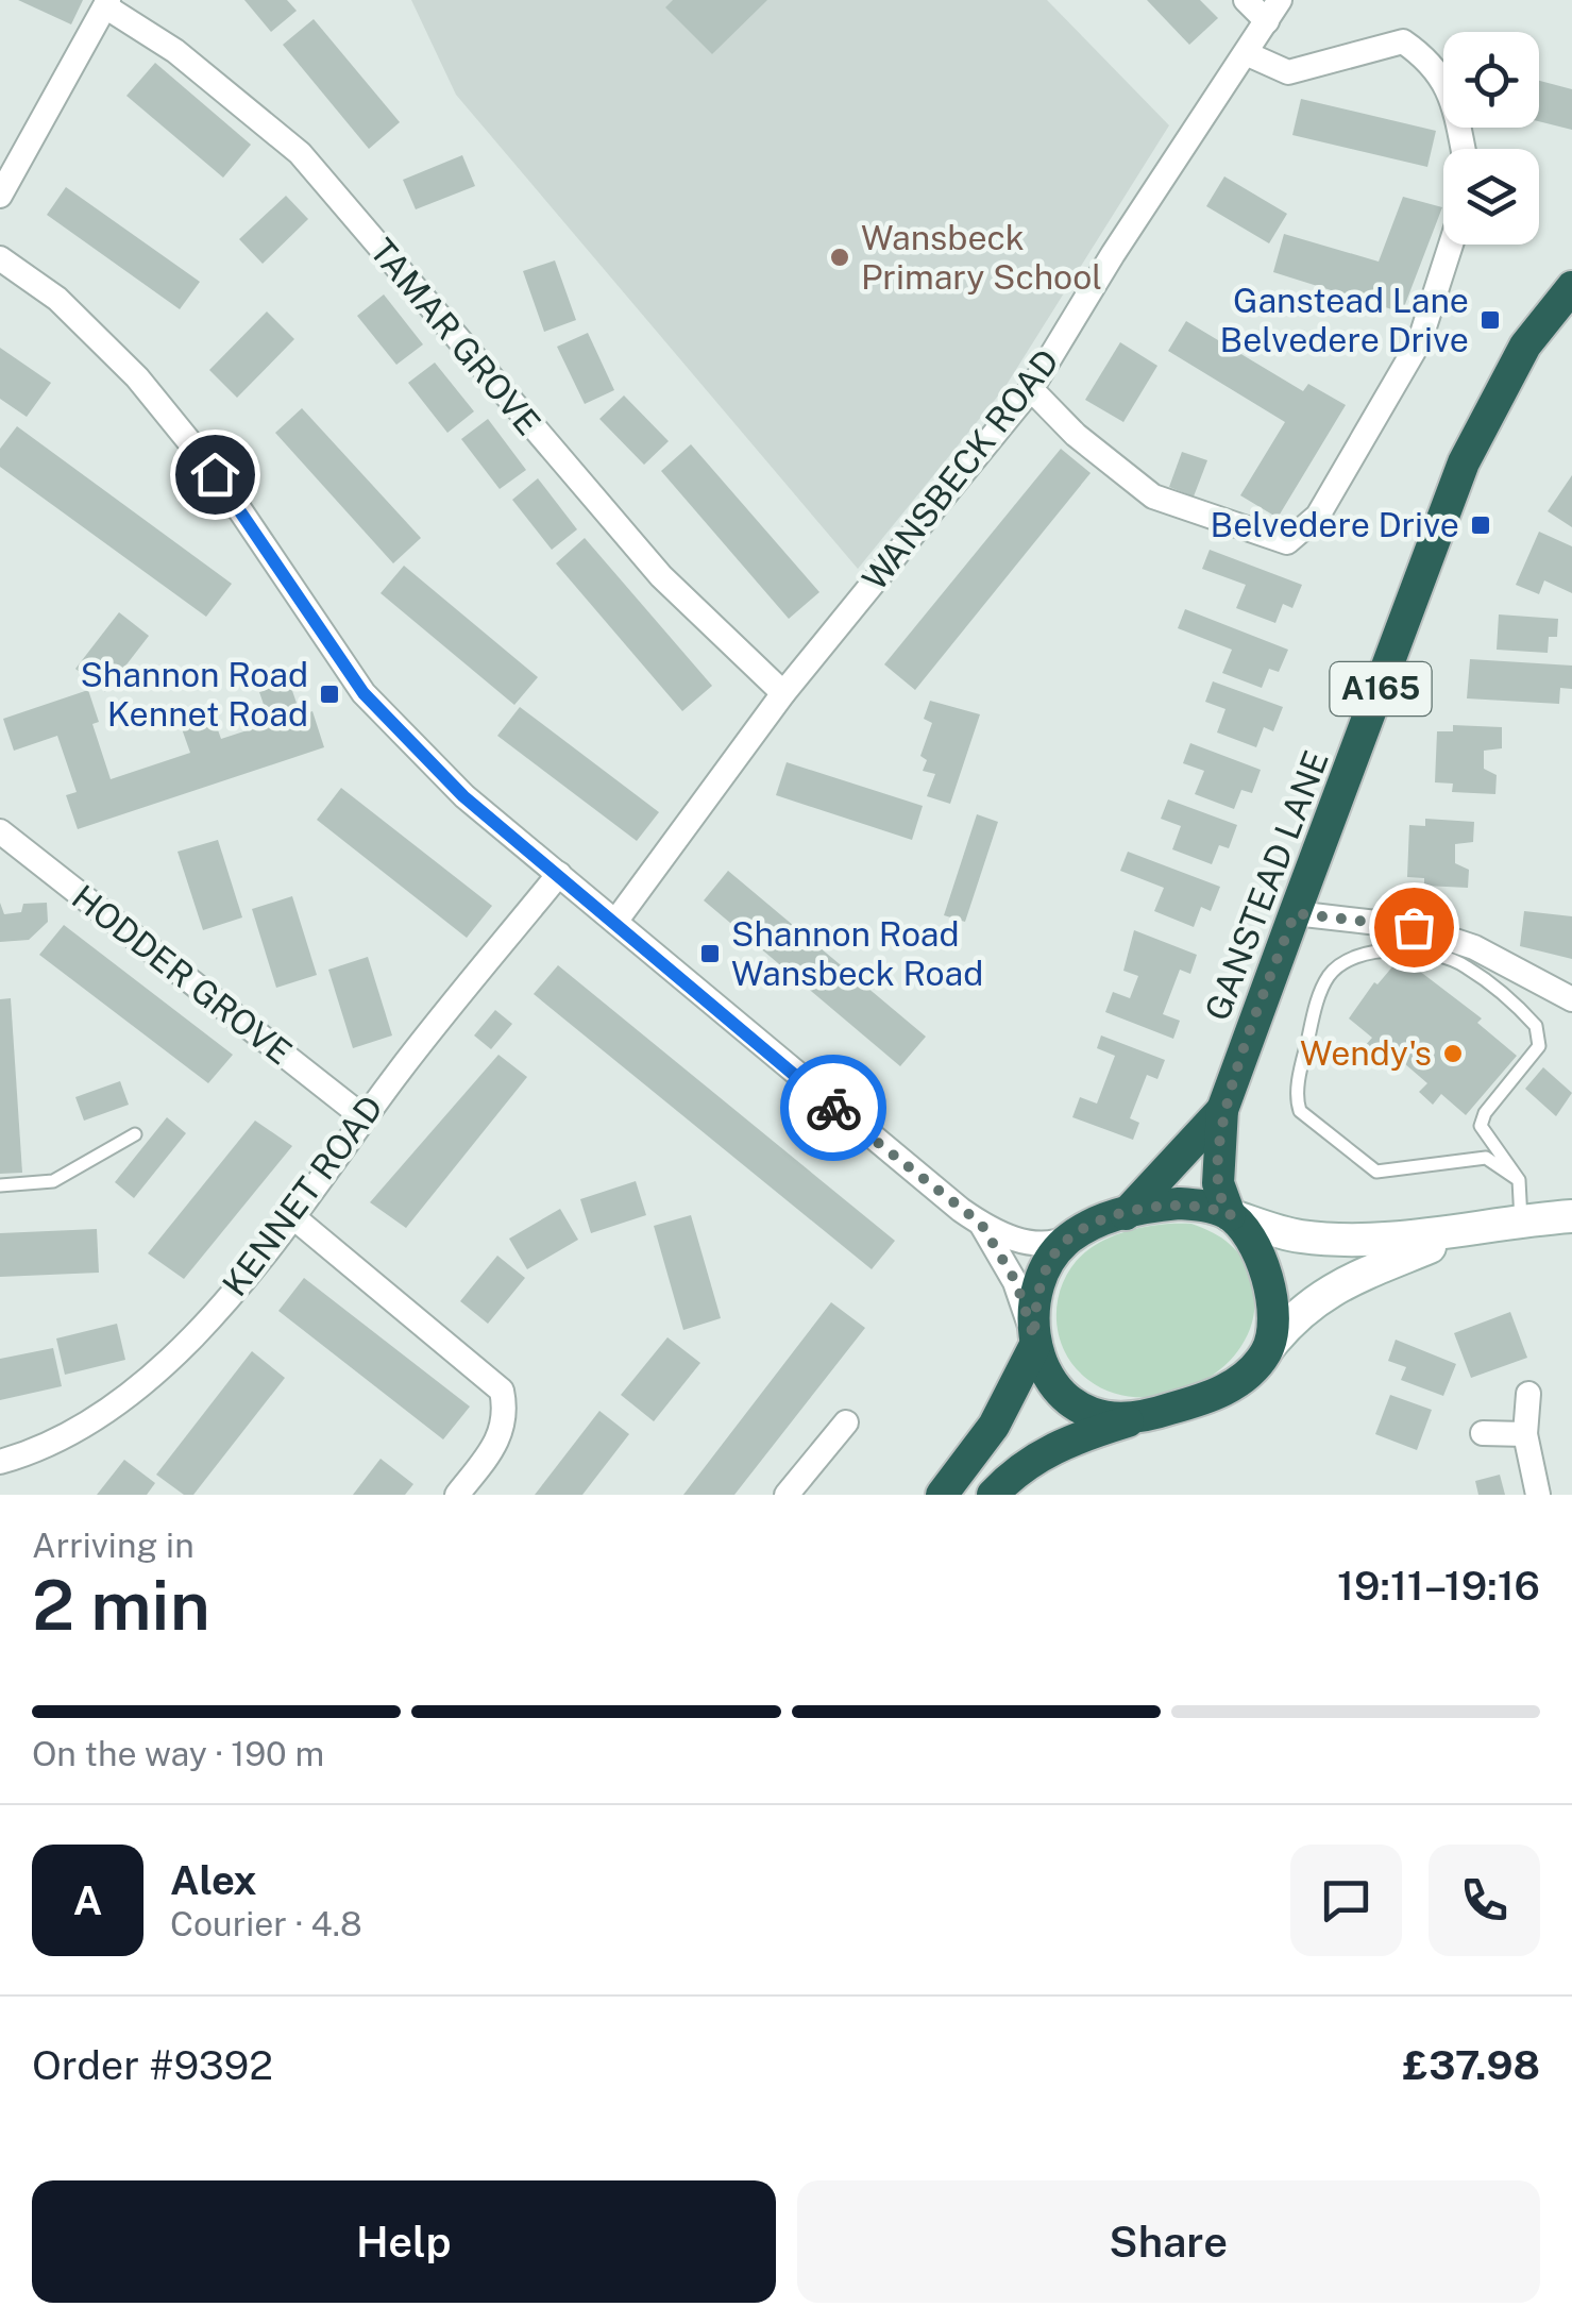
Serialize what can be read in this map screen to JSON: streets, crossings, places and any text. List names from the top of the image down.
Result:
{
  "streets": {
    "highway": ["A165", "GANSTEAD LANE"],
    "street": [
      "TAMAR GROVE",
      "WANSBECK ROAD",
      "HODDER GROVE",
      "KENNET ROAD"
    ]
  },
  "crossings": [
    ["TAMAR GROVE", "WANSBECK ROAD"],
    ["A165", "GANSTEAD LANE"],
    ["HODDER GROVE", "KENNET ROAD"]
  ],
  "places": {
    "other": ["Wansbeck Primary School", "Wendy's"],
    "transit": [
      "Ganstead Lane Belvedere Drive",
      "Belvedere Drive",
      "Shannon Road Kennet Road",
      "Shannon Road Wansbeck Road"
    ]
  },
  "page": {
    "heading": ["2 min", "Arriving in", "19:11–19:16"],
    "panel": [
      "Alex",
      "Courier · 4.8",
      "Order #9392",
      "£37.98"
    ],
    "bar": "On the way · 190 m",
    "round": "A",
    "buttons": ["Help", "Share"]
  }
}
